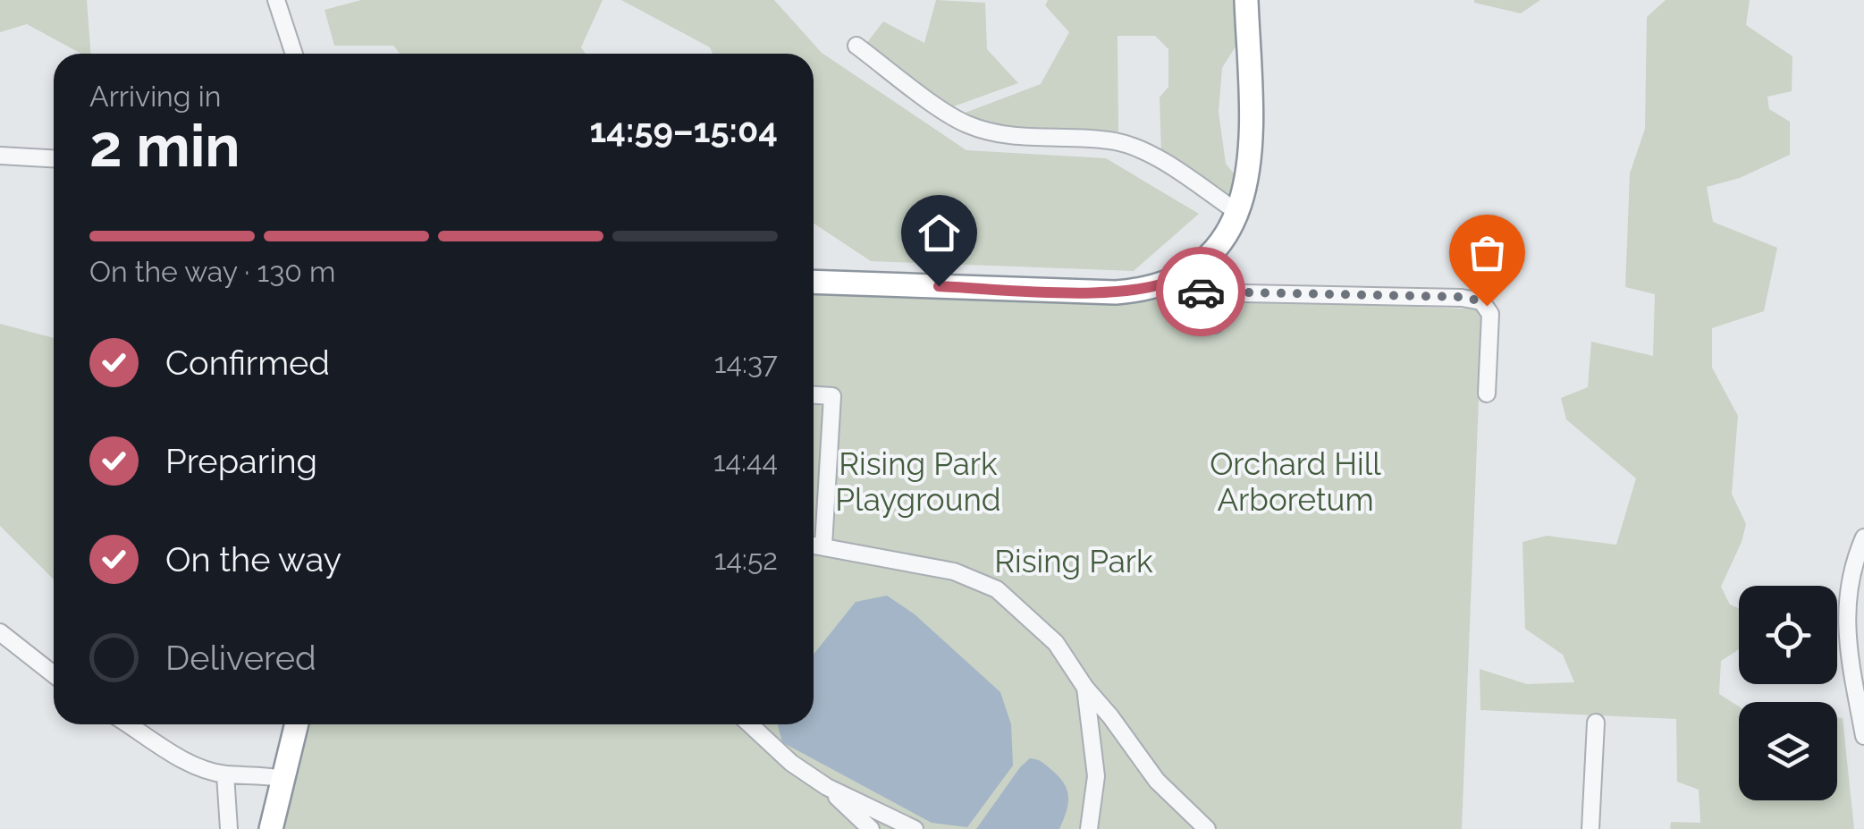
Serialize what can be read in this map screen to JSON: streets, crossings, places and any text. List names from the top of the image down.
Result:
{
  "parks": ["Rising Park Playground", "Orchard Hill Arboretum", "Rising Park"],
  "page": {
    "heading": ["2 min", "Arriving in", "14:59–15:04"],
    "bar": "On the way · 130 m",
    "list": [
      ["Confirmed", "14:37"],
      ["Preparing", "14:44"],
      ["On the way", "14:52"],
      "Delivered"
    ]
  }
}
